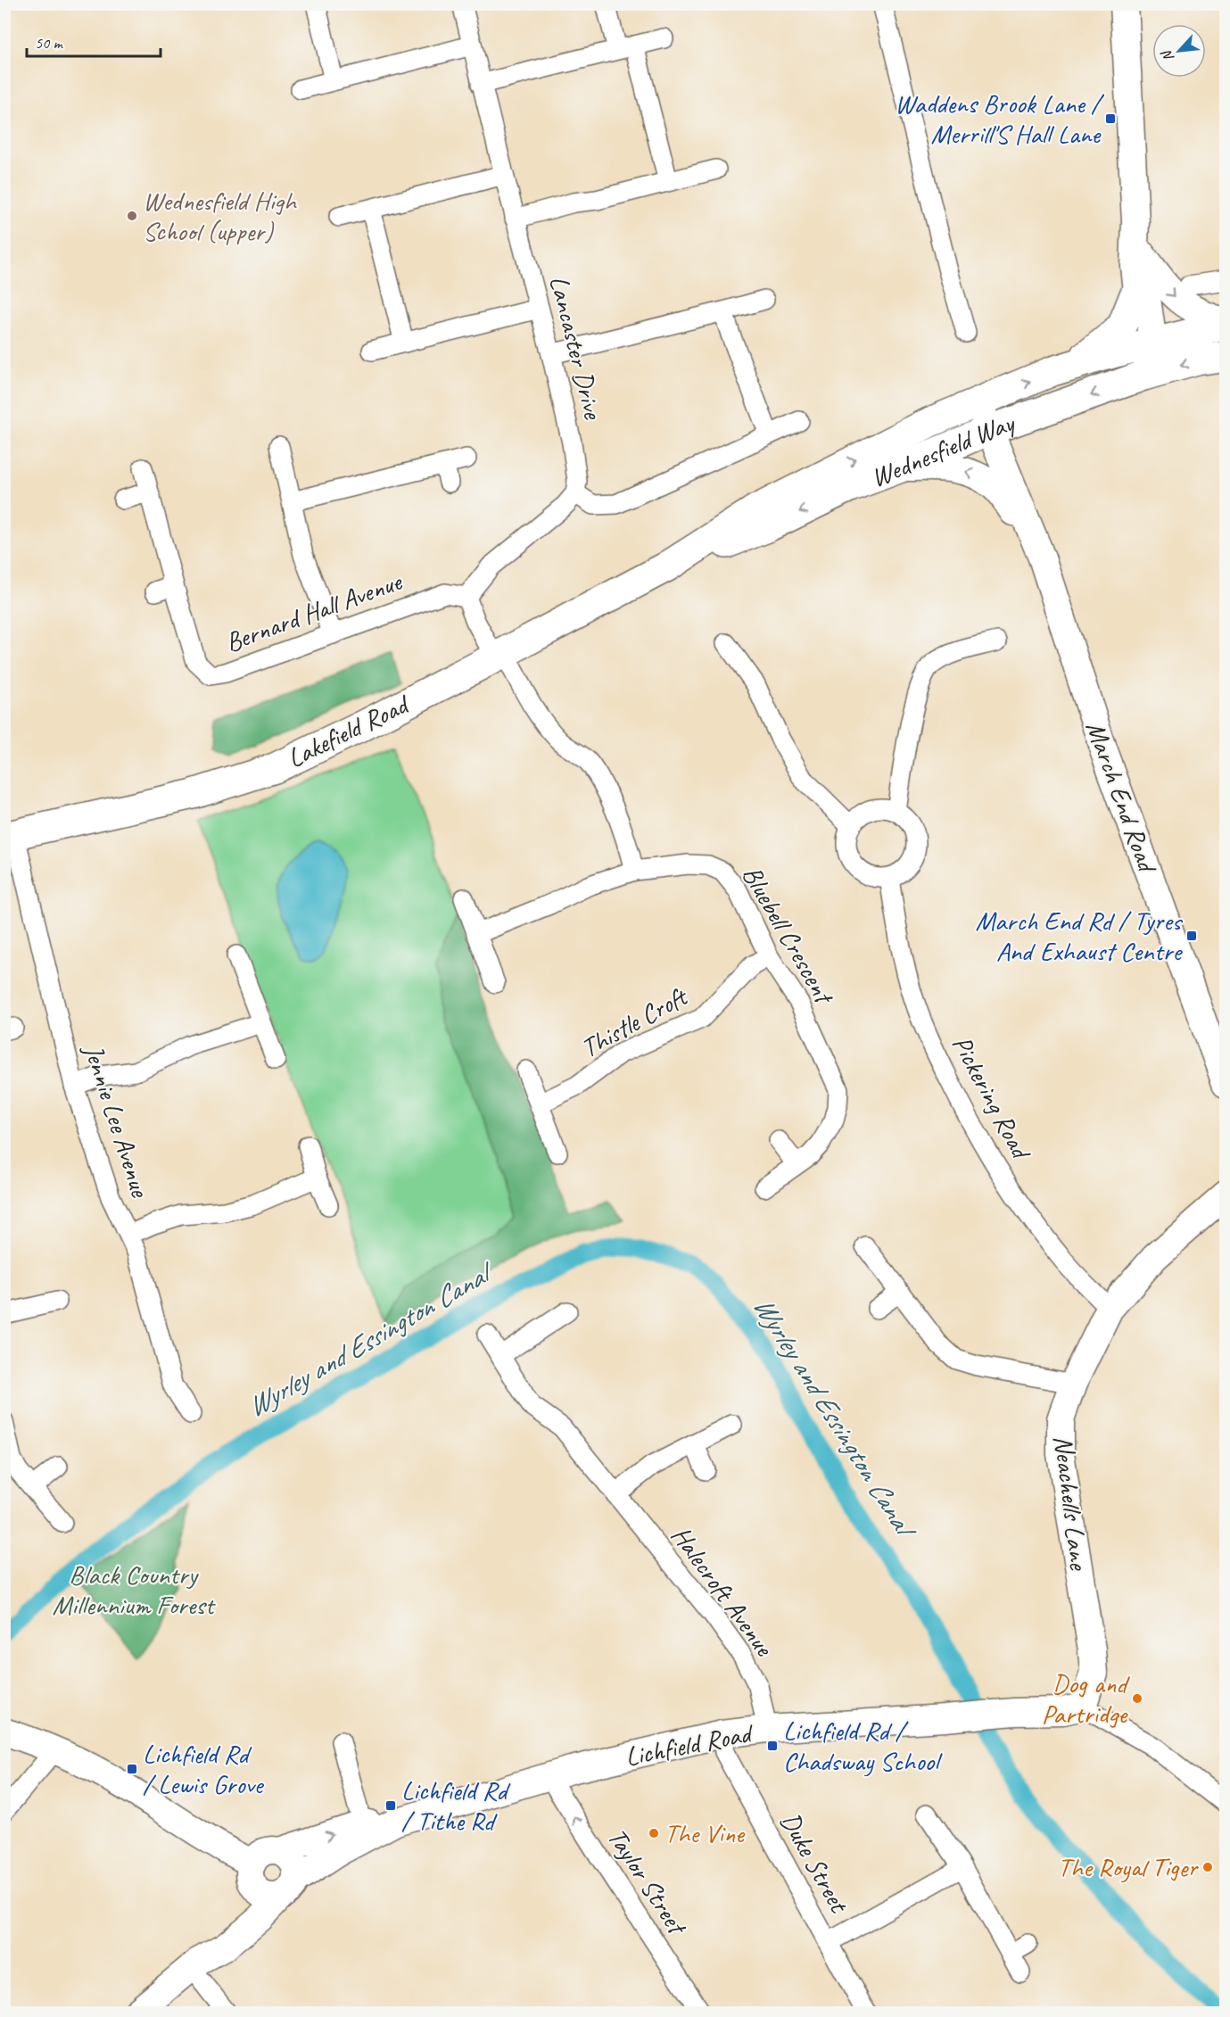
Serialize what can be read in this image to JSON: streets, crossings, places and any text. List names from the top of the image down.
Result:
{
  "streets": {
    "main road": ["Wednesfield Way", "Lakefield Road"],
    "street": [
      "Lancaster Drive",
      "Bernard Hall Avenue",
      "March End Road",
      "Bluebell Crescent",
      "Thistle Croft",
      "Pickering Road",
      "Jennie Lee Avenue",
      "Neachells Lane",
      "Halecroft Avenue",
      "Lichfield Road",
      "Duke Street",
      "Taylor Street"
    ]
  },
  "crossings": [
    ["Wednesfield Way", "Lakefield Road"],
    ["Wednesfield Way", "March End Road"],
    ["Lakefield Road", "Jennie Lee Avenue"],
    ["Bluebell Crescent", "Thistle Croft"],
    ["Pickering Road", "Neachells Lane"],
    ["Neachells Lane", "Lichfield Road"],
    ["Halecroft Avenue", "Lichfield Road"],
    ["Lichfield Road", "Duke Street"],
    ["Lichfield Road", "Taylor Street"]
  ],
  "one_way": ["Taylor Street"],
  "water": ["Wyrley and Essington Canal"],
  "parks": ["Black Country Millennium Forest"],
  "places": {
    "transit": [
      "Waddens Brook Lane / Merrill'S Hall Lane",
      "March End Rd / Tyres And Exhaust Centre",
      "Lichfield Rd / Chadsway School",
      "Lichfield Rd / Lewis Grove",
      "Lichfield Rd / Tithe Rd"
    ],
    "other": [
      "Wednesfield High School (upper)",
      "Dog and Partridge",
      "The Vine",
      "The Royal Tiger"
    ]
  },
  "scale_bar": "50 m",
  "north": "bottom left"
}
